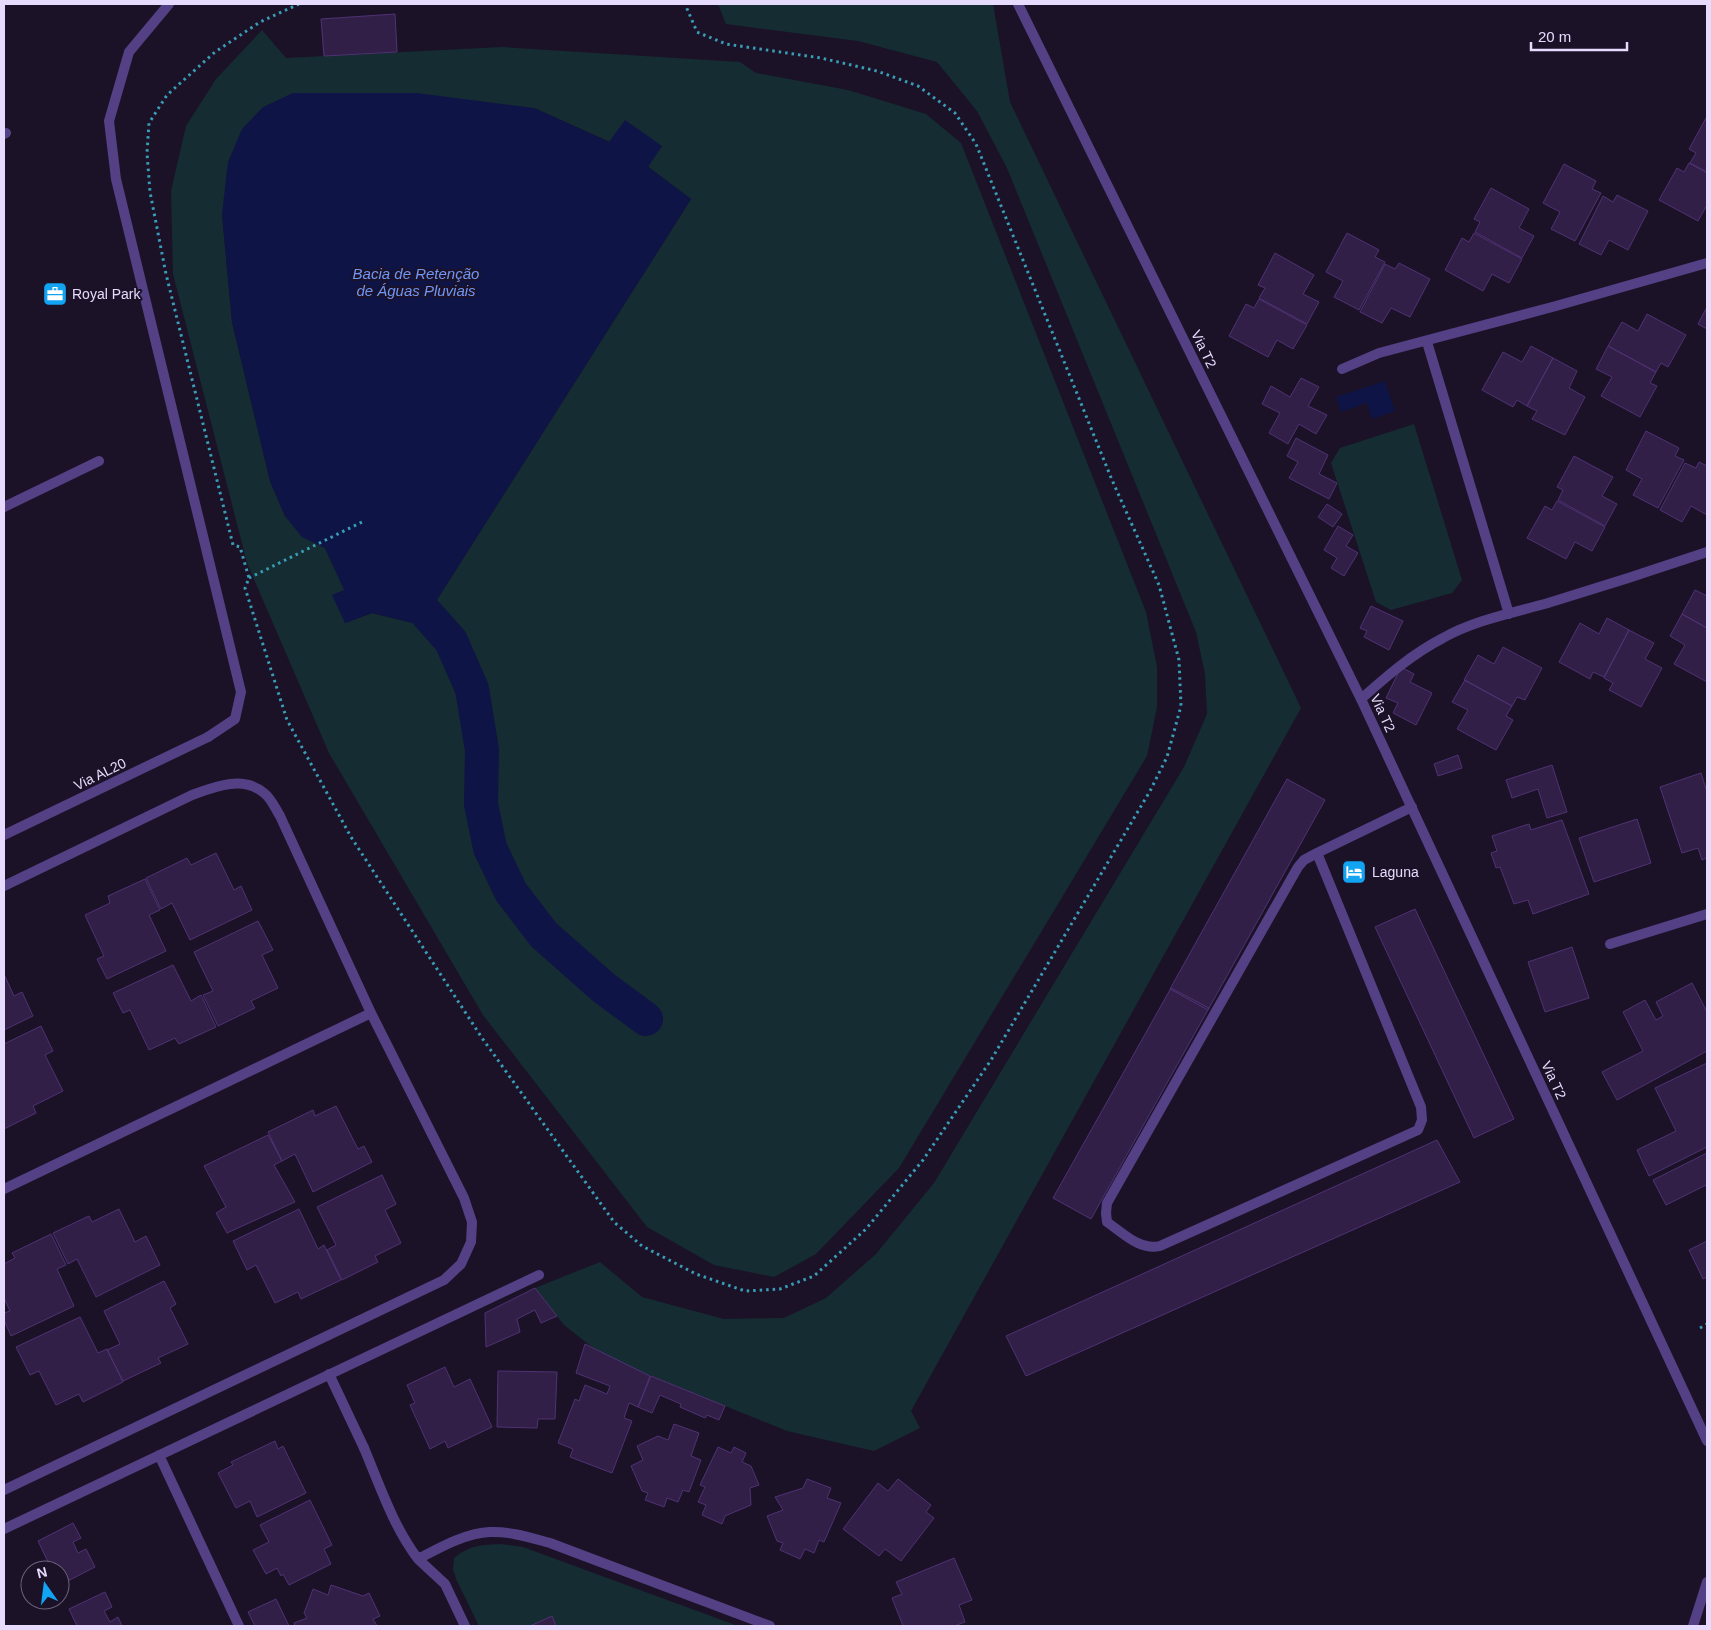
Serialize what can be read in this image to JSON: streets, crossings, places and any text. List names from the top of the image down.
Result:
{
  "streets": {
    "street": ["Via T2", "Via AL20"]
  },
  "water": ["Bacia de Retenção de Águas Pluviais"],
  "places": {
    "office": ["Royal Park"],
    "hotel": ["Laguna"]
  },
  "scale_bar": "20 m",
  "north": "top"
}
